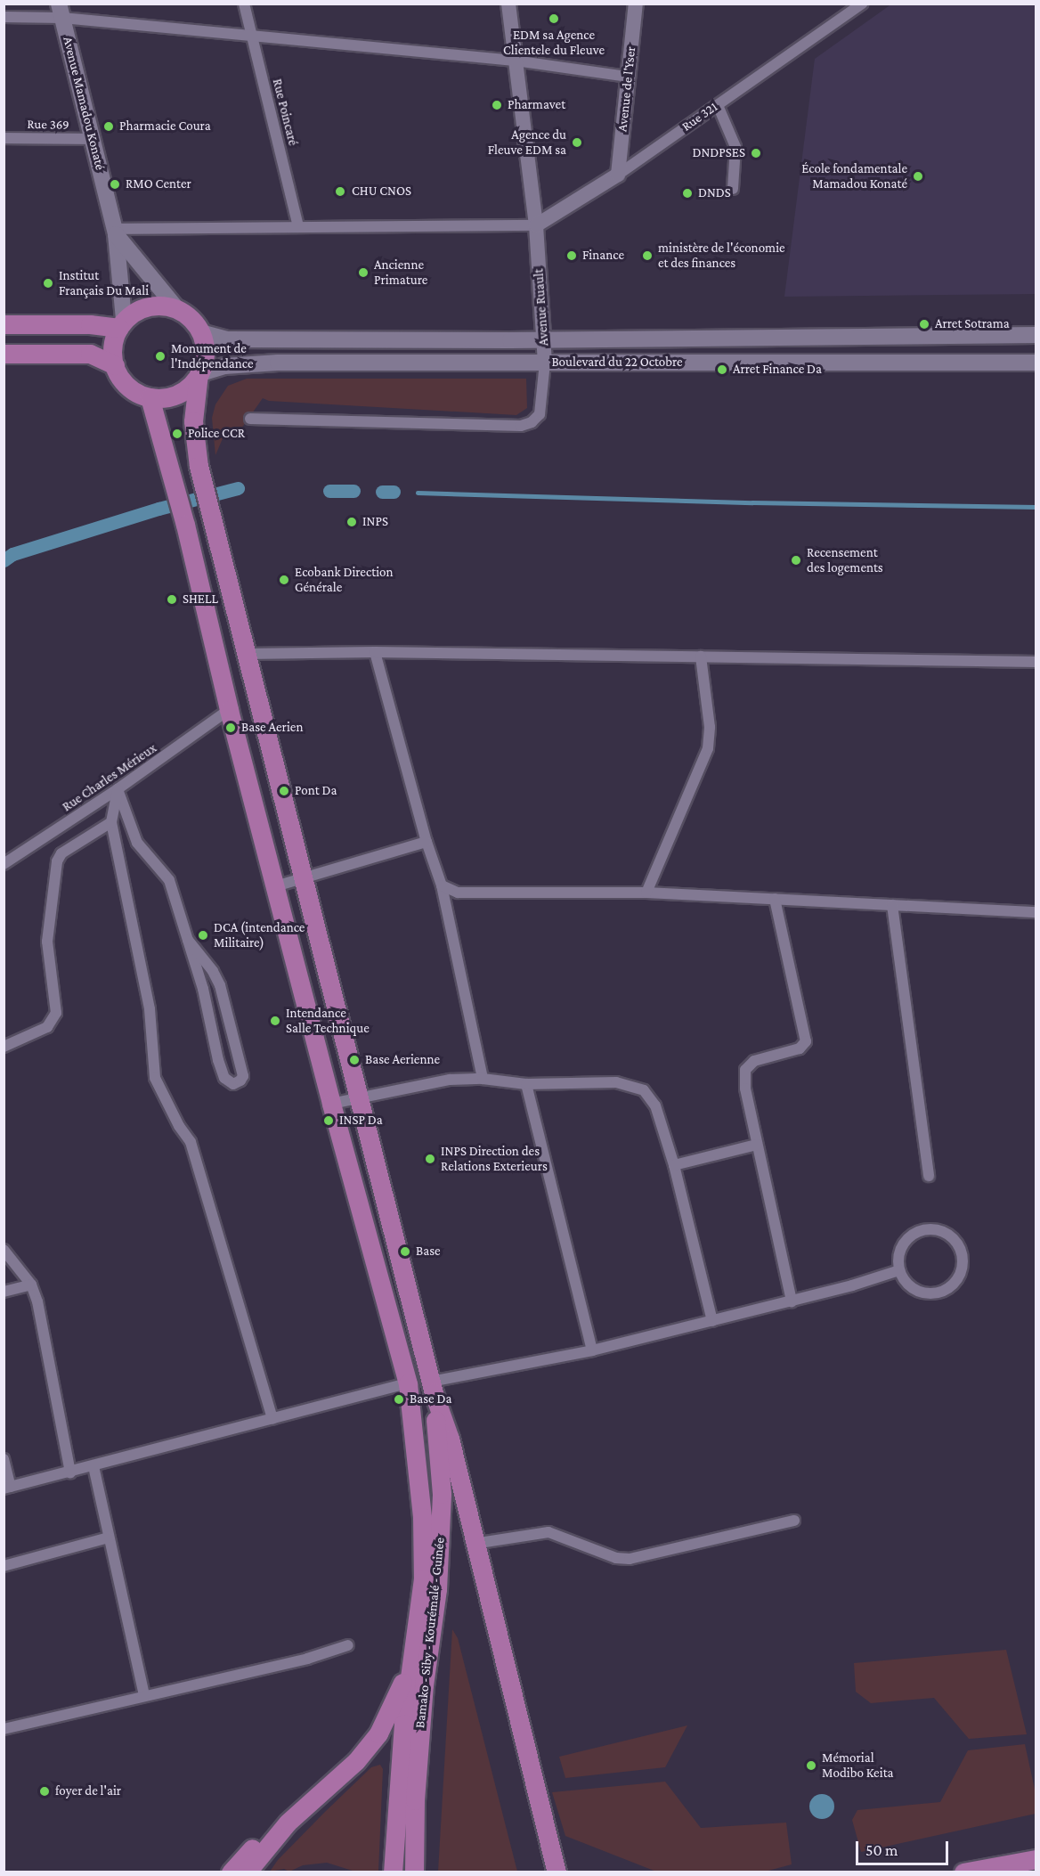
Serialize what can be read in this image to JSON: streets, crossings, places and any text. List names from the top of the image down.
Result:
{
  "streets": {
    "highway": ["Bamako - Siby - Kourémalé - Guinée"],
    "main road": ["Avenue Mamadou Konaté", "Boulevard du 22 Octobre"],
    "street": [
      "Avenue de l'Yser",
      "Rue Poincaré",
      "Rue 321",
      "Rue 369",
      "Avenue Ruault",
      "Rue Charles Mérieux"
    ]
  },
  "crossings": [
    ["Avenue de l'Yser", "Rue 321"],
    ["Avenue Mamadou Konaté", "Rue 369"],
    ["Avenue Mamadou Konaté", "Boulevard du 22 Octobre"],
    ["Avenue Mamadou Konaté", "Bamako - Siby - Kourémalé - Guinée"],
    ["Rue 321", "Avenue Ruault"],
    ["Avenue Ruault", "Boulevard du 22 Octobre"],
    ["Boulevard du 22 Octobre", "Bamako - Siby - Kourémalé - Guinée"],
    ["Rue Charles Mérieux", "Bamako - Siby - Kourémalé - Guinée"]
  ],
  "places": [
    "EDM sa Agence Clientele du Fleuve",
    "Pharmavet",
    "Pharmacie Coura",
    "Agence du Fleuve EDM sa",
    "DNDPSES",
    "École fondamentale Mamadou Konaté",
    "RMO Center",
    "CHU CNOS",
    "DNDS",
    "Finance",
    "ministère de l'économie et des finances",
    "Ancienne Primature",
    "Institut Français Du Mali",
    "Arret Sotrama",
    "Monument de l'Indépendance",
    "Arret Finance Da",
    "Police CCR",
    "INPS",
    "Recensement des logements",
    "Ecobank Direction Générale",
    "SHELL",
    "Base Aerien",
    "Pont Da",
    "DCA (intendance Militaire)",
    "Intendance Salle Technique",
    "Base Aerienne",
    "INSP Da",
    "INPS Direction des Relations Exterieurs",
    "Base",
    "Base Da",
    "Mémorial Modibo Keita",
    "foyer de l'air"
  ],
  "scale_bar": "50 m"
}
